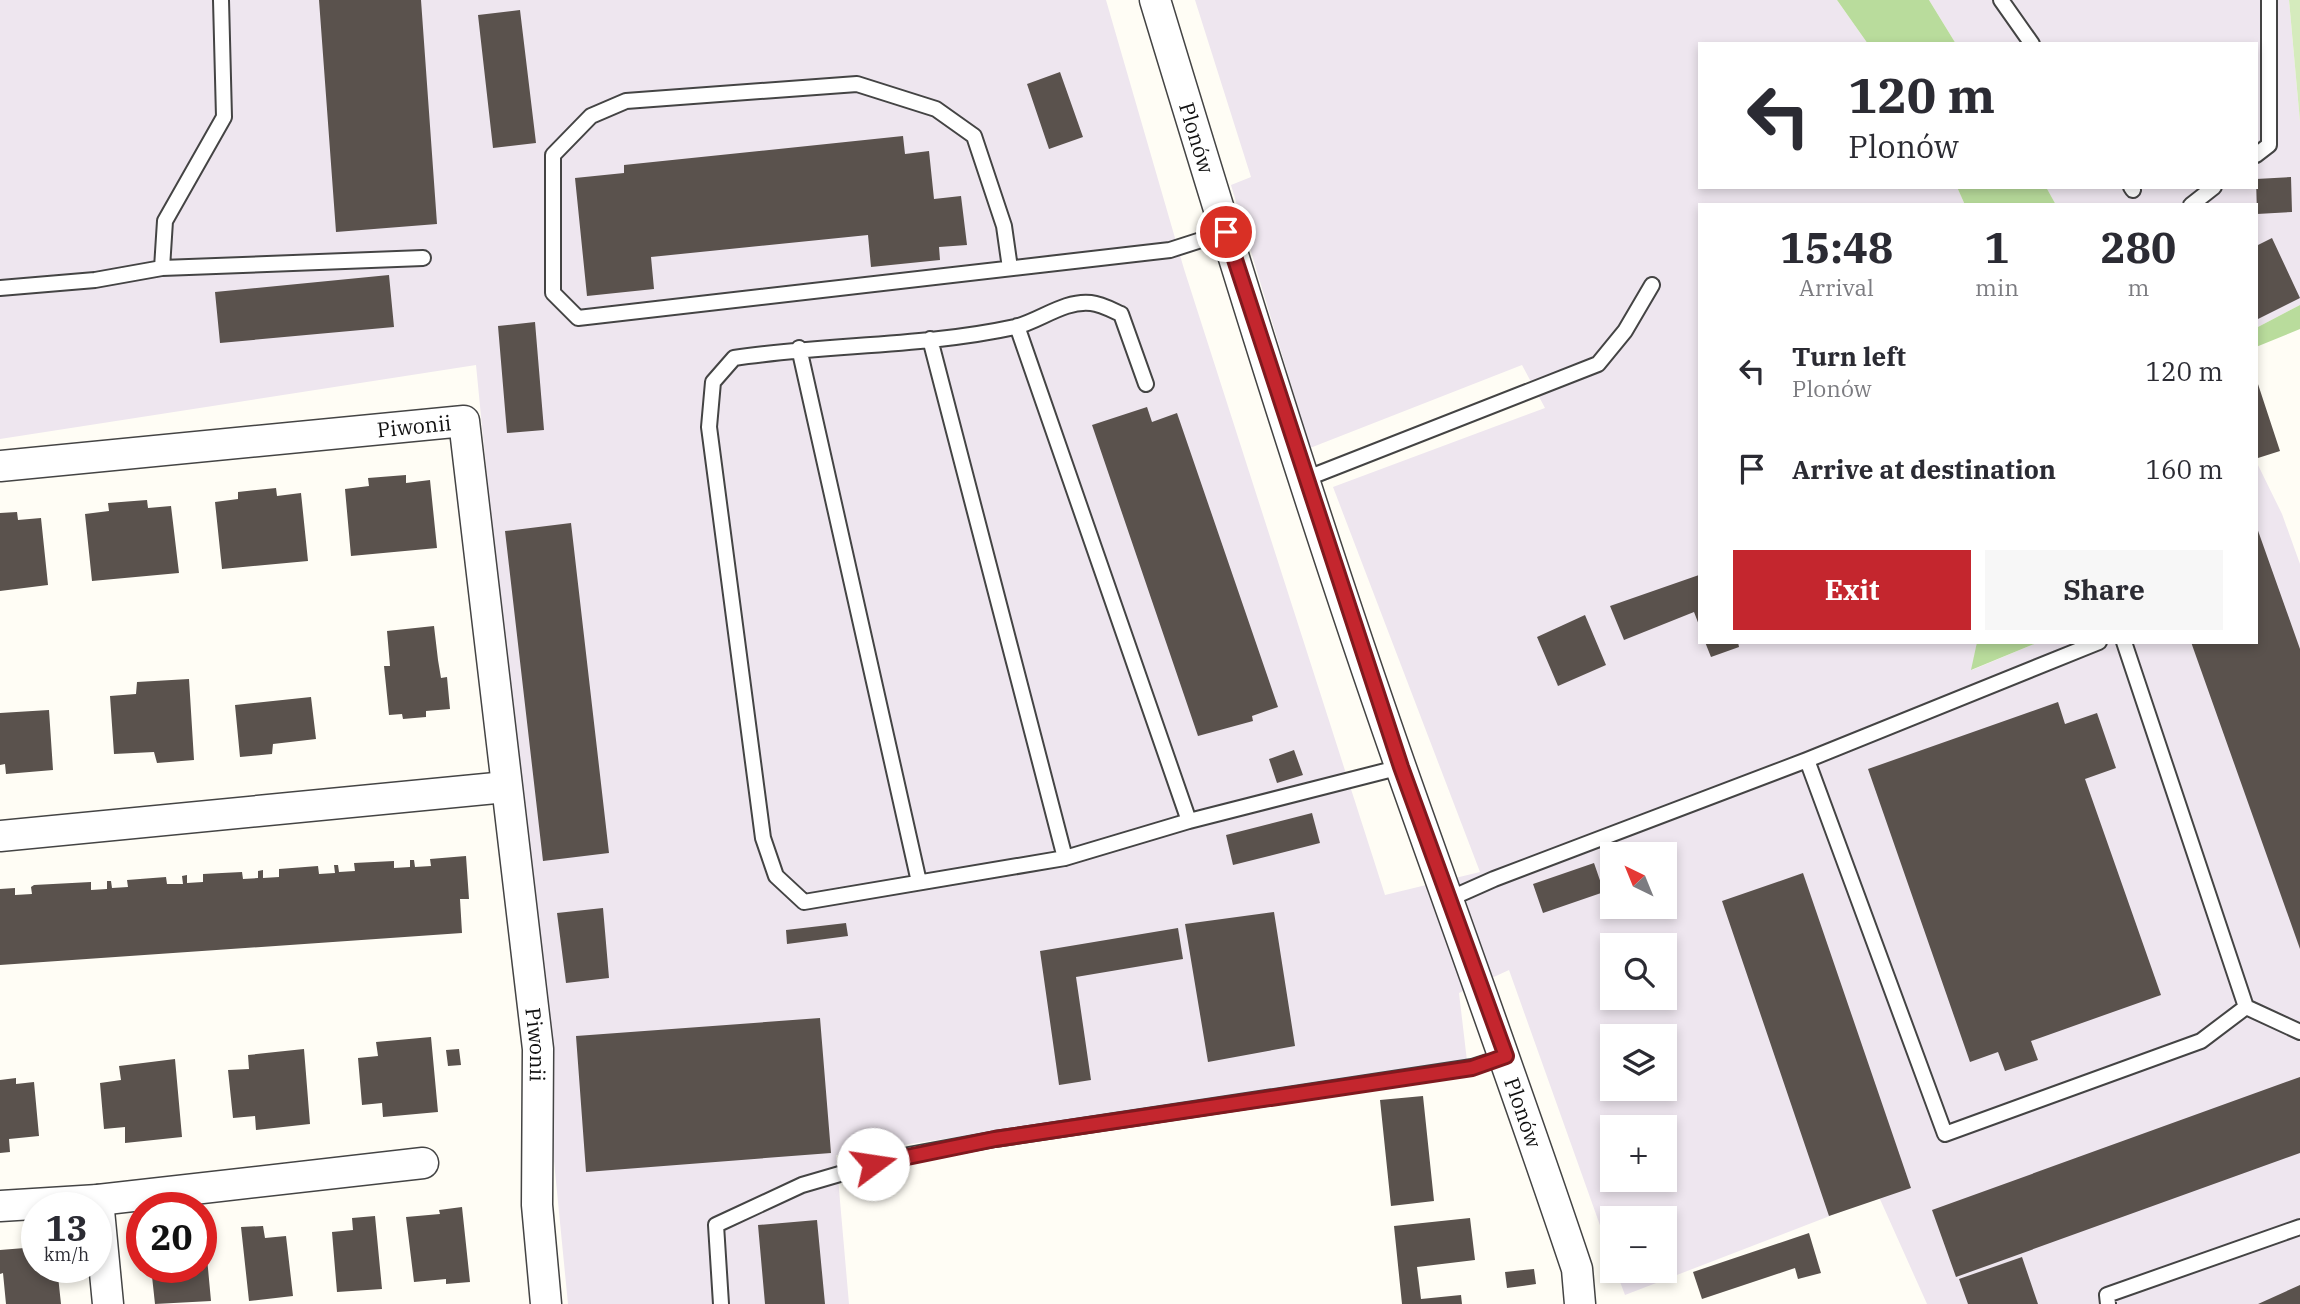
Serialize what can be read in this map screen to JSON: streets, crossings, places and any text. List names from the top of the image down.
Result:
{
  "streets": {
    "street": ["Plonów", "Piwonii"]
  },
  "north": "top left",
  "page": {
    "turn": ["120 m", "Plonów"],
    "eta": [
      "15:48",
      "Arrival",
      "1",
      "min",
      "280",
      "m"
    ],
    "list": [
      {
        "name": "Turn left",
        "note": "Plonów",
        "value": "120 m"
      },
      {
        "name": "Arrive at destination",
        "value": "160 m"
      }
    ],
    "buttons": ["Exit", "Share"],
    "map_buttons": ["+", "−"],
    "speed": "13 km/h",
    "limit": "20"
  }
}
